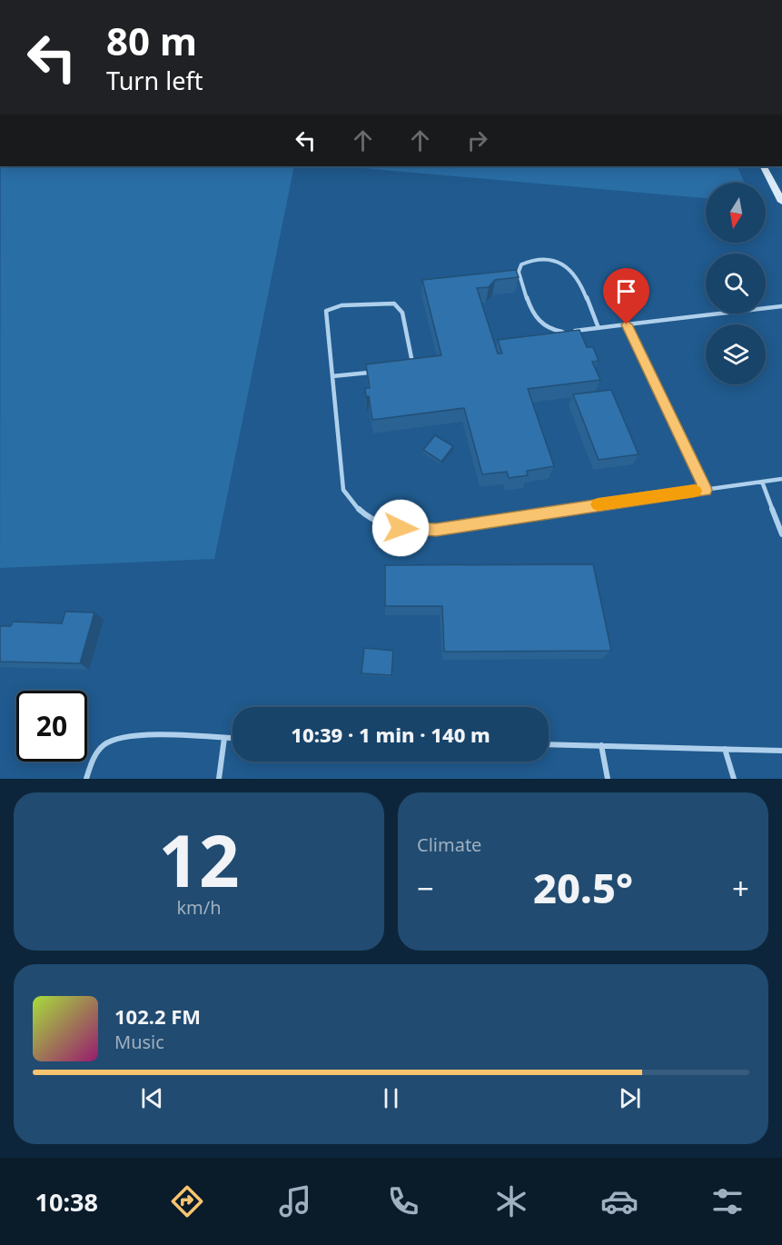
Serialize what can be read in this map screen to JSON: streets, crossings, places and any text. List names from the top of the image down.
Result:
{
  "north": "bottom",
  "page": {
    "turn": ["80 m", "Turn left"],
    "limit": "20",
    "trip": "10:39 · 1 min · 140 m",
    "tile": [
      ["12", "km/h"],
      "Climate"
    ],
    "heat": ["−", "20.5°", "+"],
    "song": ["102.2 FM", "Music"],
    "tabs": "10:38"
  }
}
